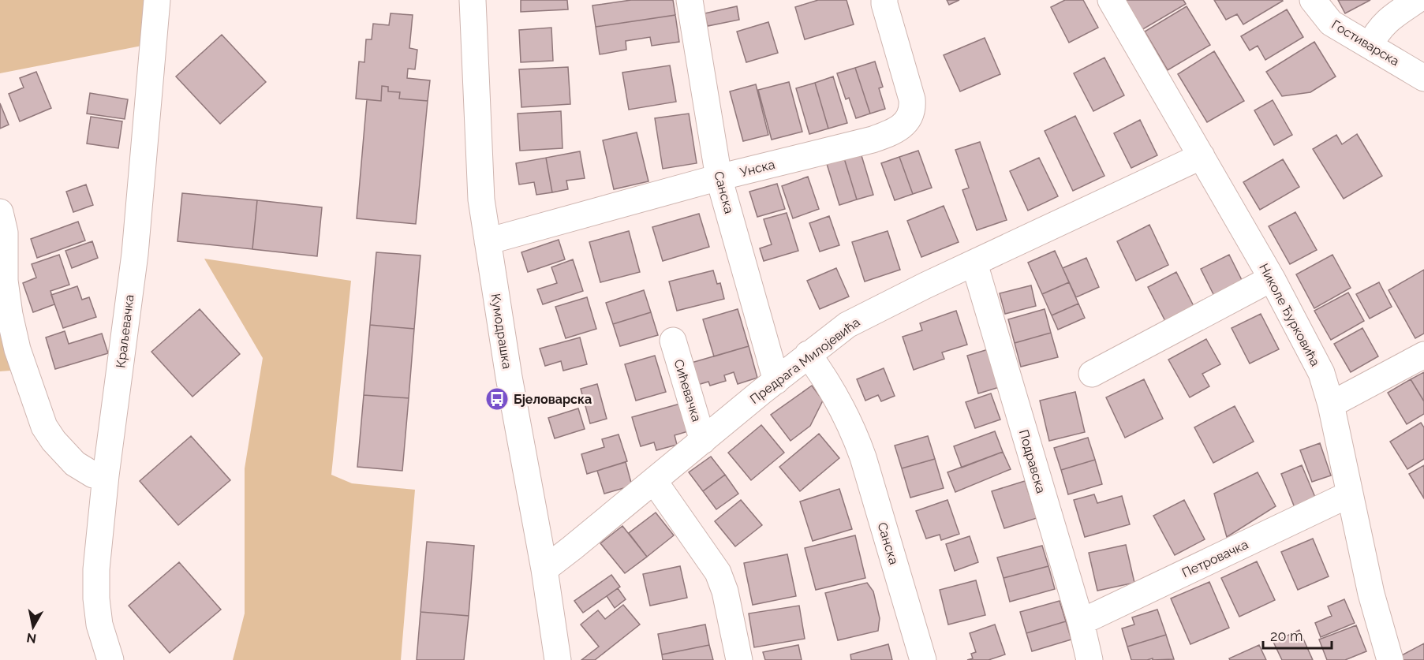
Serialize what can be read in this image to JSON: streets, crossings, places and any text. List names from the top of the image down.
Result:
{
  "streets": {
    "street": [
      "Гостиварска",
      "Унска",
      "Санска",
      "Николе Ђурковића",
      "Краљевачка",
      "Кумодрашка",
      "Предрага Милојевића",
      "Сићевачка",
      "Подравска",
      "Петровачка"
    ]
  },
  "crossings": [
    ["Унска", "Санска"],
    ["Унска", "Кумодрашка"],
    ["Санска", "Предрага Милојевића"],
    ["Николе Ђурковића", "Предрага Милојевића"],
    ["Николе Ђурковића", "Петровачка"],
    ["Кумодрашка", "Предрага Милојевића"],
    ["Предрага Милојевића", "Сићевачка"],
    ["Предрага Милојевића", "Подравска"],
    ["Подравска", "Петровачка"]
  ],
  "places": {
    "bus stop": ["Бјеловарска"]
  },
  "scale_bar": "20 m",
  "north": "bottom"
}
